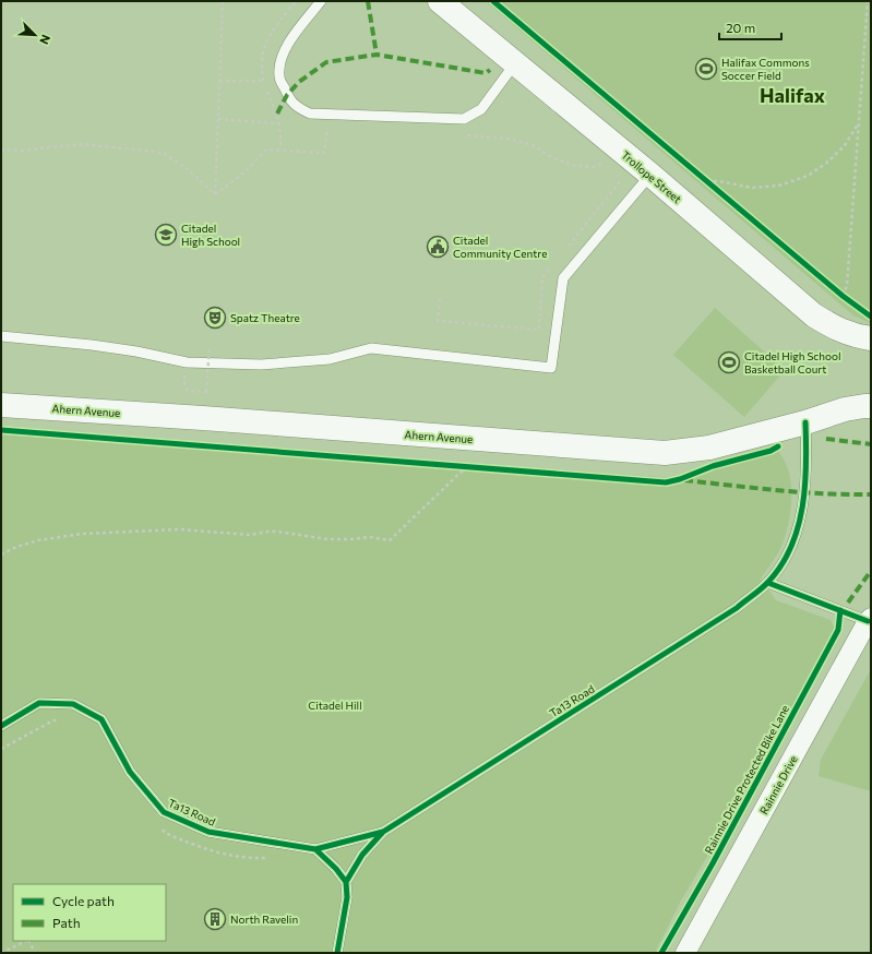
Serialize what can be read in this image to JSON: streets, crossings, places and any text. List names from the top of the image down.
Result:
{
  "streets": {
    "street": ["Trollope Street", "Ahern Avenue", "Rainnie Drive"],
    "lane": ["Ta13 Road"],
    "cycle path": ["Rainnie Drive Protected Bike Lane"]
  },
  "crossings": [
    ["Ahern Avenue", "Ta13 Road"]
  ],
  "districts": ["Halifax"],
  "parks": ["Citadel Hill"],
  "places": {
    "sports": ["Halifax Commons Soccer Field", "Citadel High School Basketball Court"],
    "school or university": ["Citadel High School"],
    "public building": ["Citadel Community Centre"],
    "theatre": ["Spatz Theatre"],
    "building": ["North Ravelin"]
  },
  "legend": ["Cycle path", "Path"],
  "scale_bar": "20 m",
  "north": "bottom right"
}
